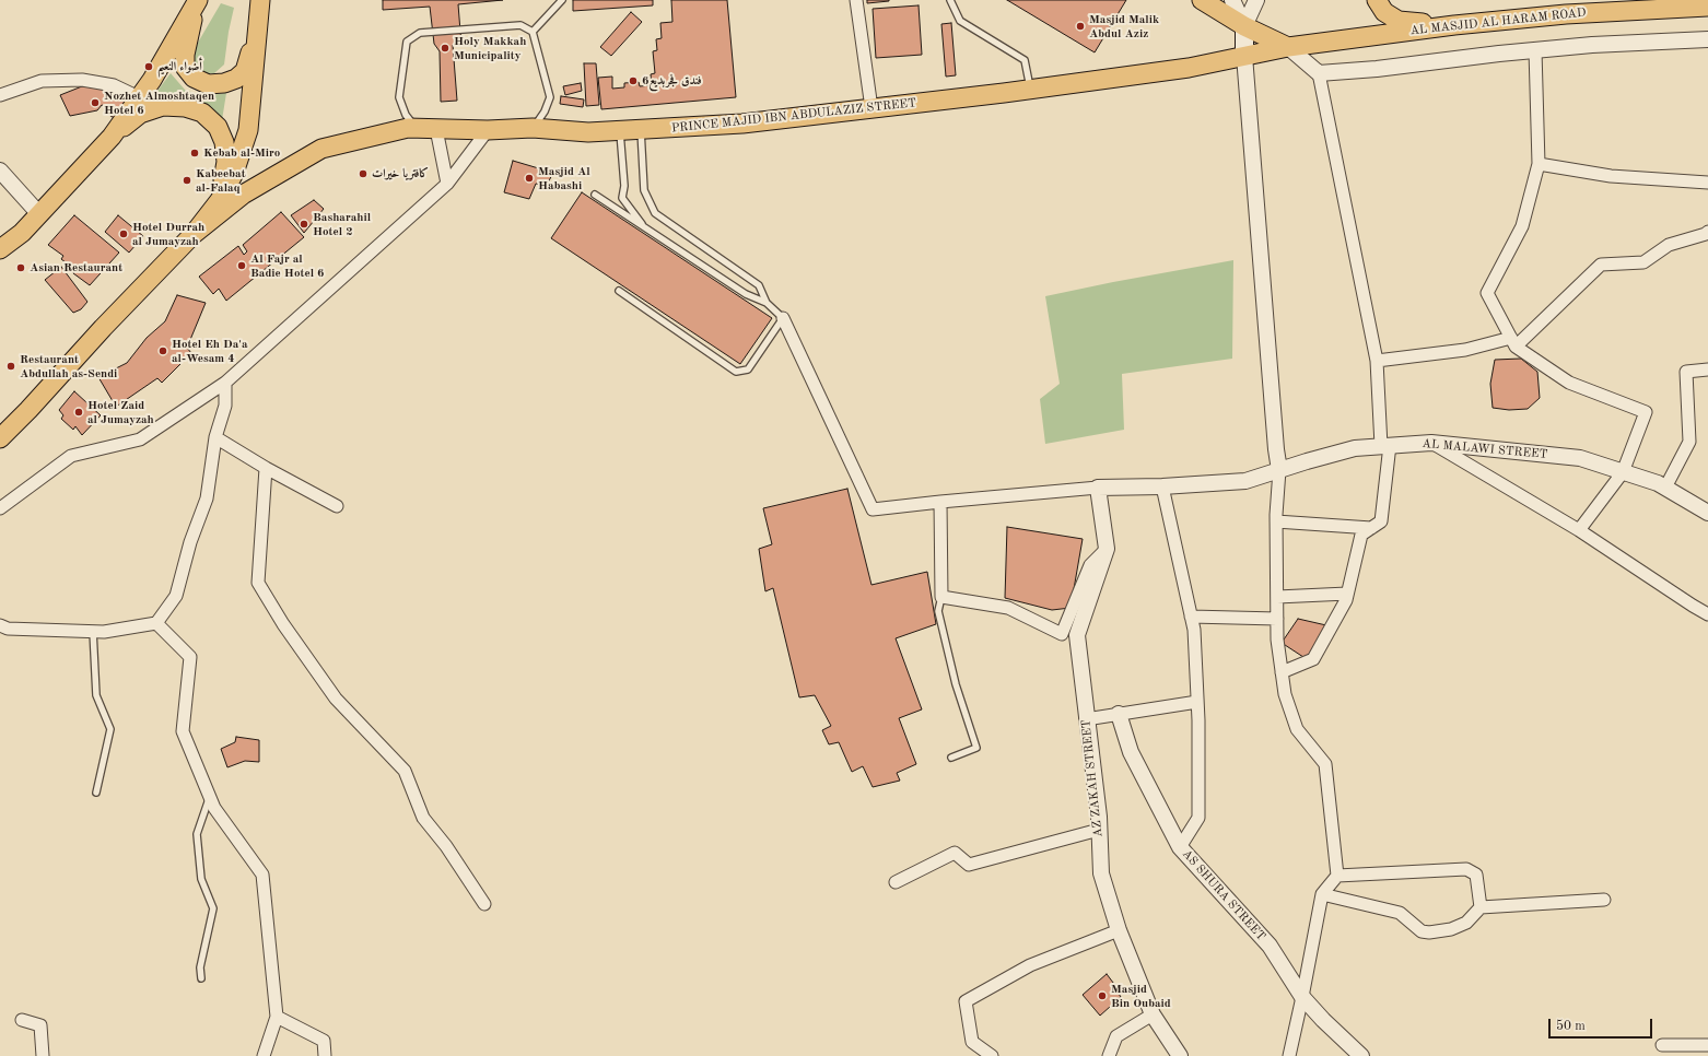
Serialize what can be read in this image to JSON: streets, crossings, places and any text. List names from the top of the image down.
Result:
{
  "streets": {
    "main road": ["AL MASJID AL HARAM ROAD", "PRINCE MAJID IBN ABDULAZIZ STREET"],
    "street": ["AL MALAWI STREET", "AZ ZAKAH STREET", "AS SHURA STREET"]
  },
  "crossings": [
    ["AL MASJID AL HARAM ROAD", "PRINCE MAJID IBN ABDULAZIZ STREET"],
    ["AL MALAWI STREET", "AZ ZAKAH STREET"]
  ],
  "places": [
    "Masjid Malik Abdul Aziz",
    "Holy Makkah Municipality",
    "أضواء النعيم",
    "فندق فجربديع6",
    "Nozhet Almoshtaqen Hotel 6",
    "Kebab al-Miro",
    "كافتريا خيرات",
    "Masjid Al Habashi",
    "Kabeebat al-Falaq",
    "Basharahil Hotel 2",
    "Hotel Durrah al Jumayzah",
    "Al Fajr al Badie Hotel 6",
    "Asian Restaurant",
    "Hotel Eh Da'a al-Wesam 4",
    "Restaurant Abdullah as-Sendi",
    "Hotel Zaid al Jumayzah",
    "Masjid Bin Oubaid"
  ],
  "scale_bar": "50 m"
}
